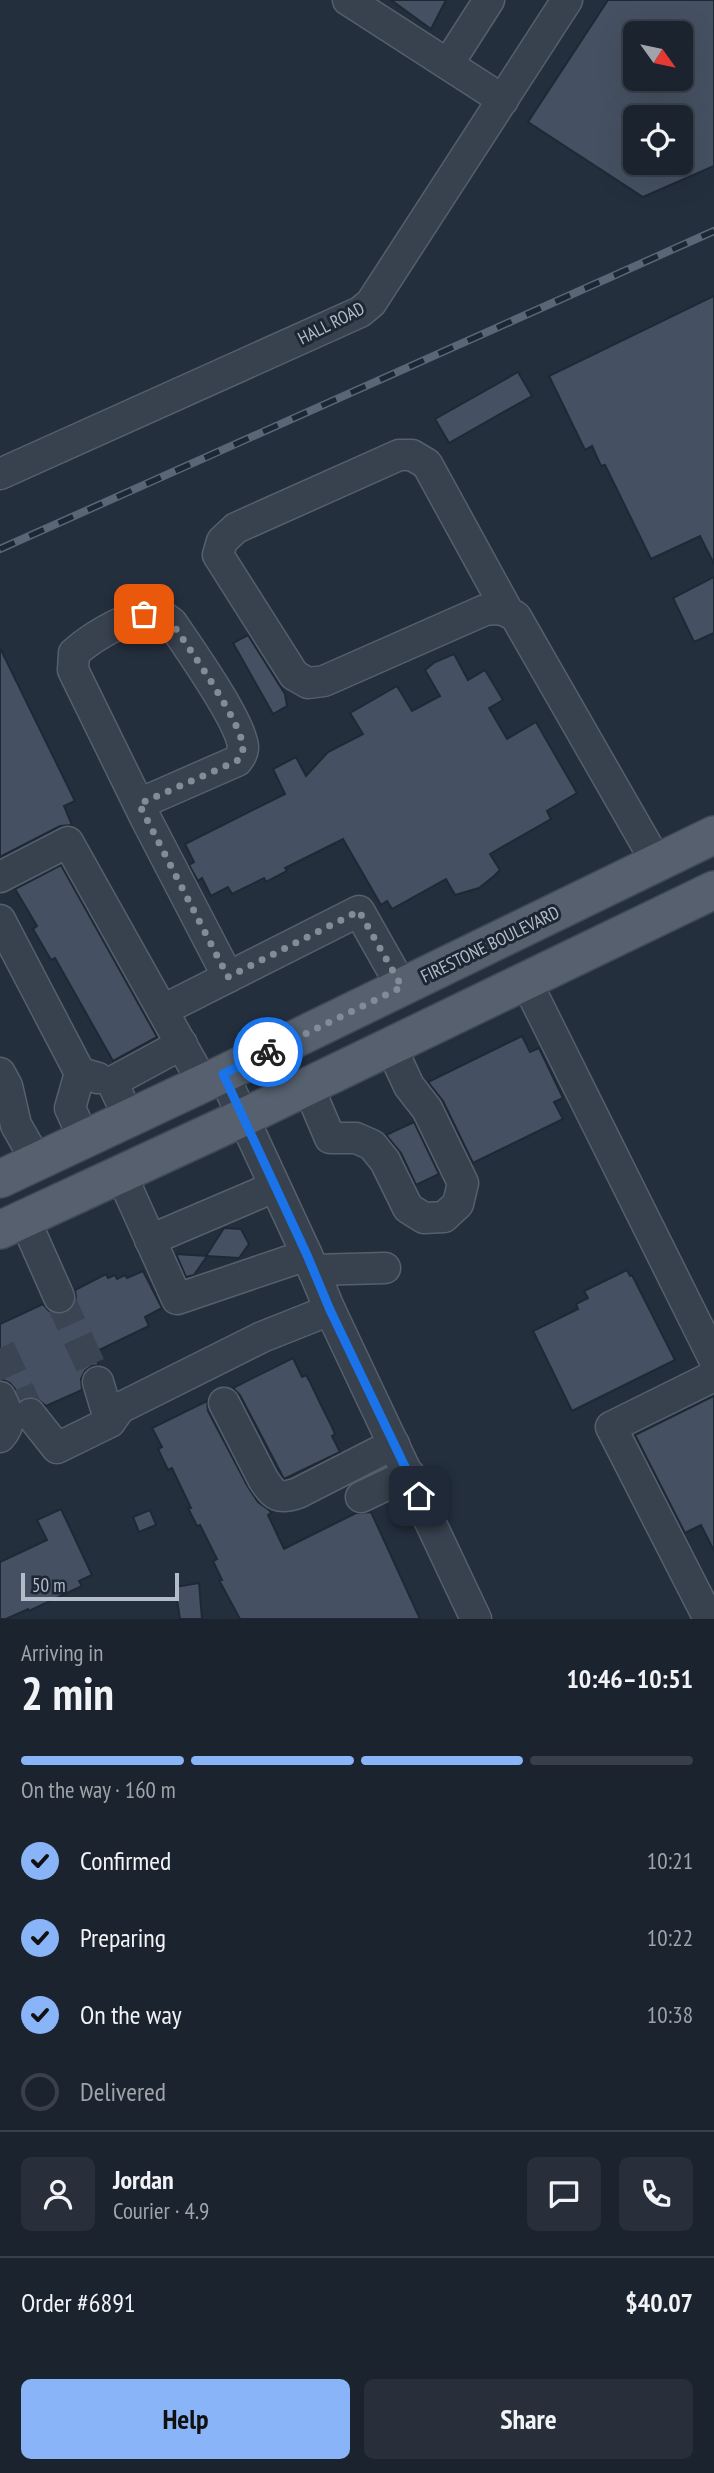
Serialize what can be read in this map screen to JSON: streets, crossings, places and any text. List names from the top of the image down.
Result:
{
  "streets": {
    "main road": ["FIRESTONE BOULEVARD"],
    "street": ["HALL ROAD"]
  },
  "scale_bar": "50 m",
  "north": "bottom right",
  "page": {
    "scale": "50 m",
    "heading": ["2 min", "Arriving in", "10:46–10:51"],
    "panel": [
      "Jordan",
      "Courier · 4.9",
      "Order #6891",
      "$40.07"
    ],
    "bar": "On the way · 160 m",
    "list": [
      ["Confirmed", "10:21"],
      ["Preparing", "10:22"],
      ["On the way", "10:38"],
      "Delivered"
    ],
    "buttons": ["Help", "Share"]
  }
}
